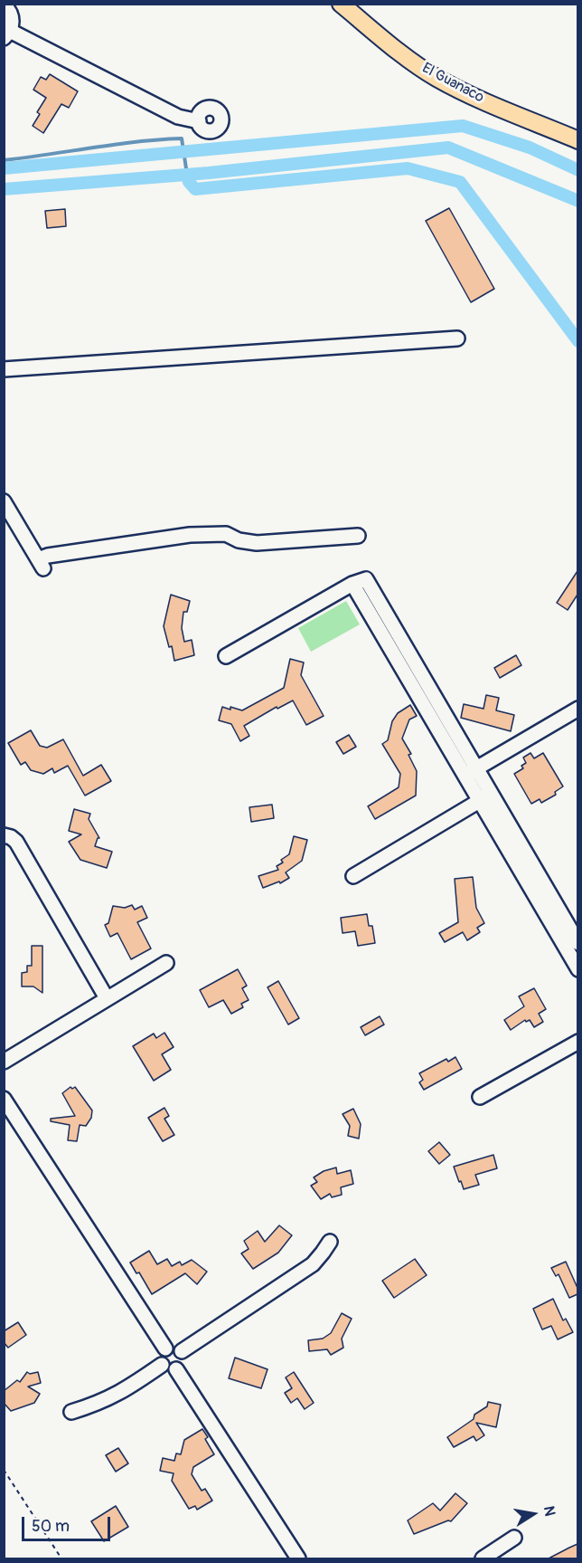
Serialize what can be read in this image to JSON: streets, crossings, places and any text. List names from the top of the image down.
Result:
{
  "streets": {
    "main road": ["El Guanaco"]
  },
  "scale_bar": "50 m",
  "north": "right"
}
